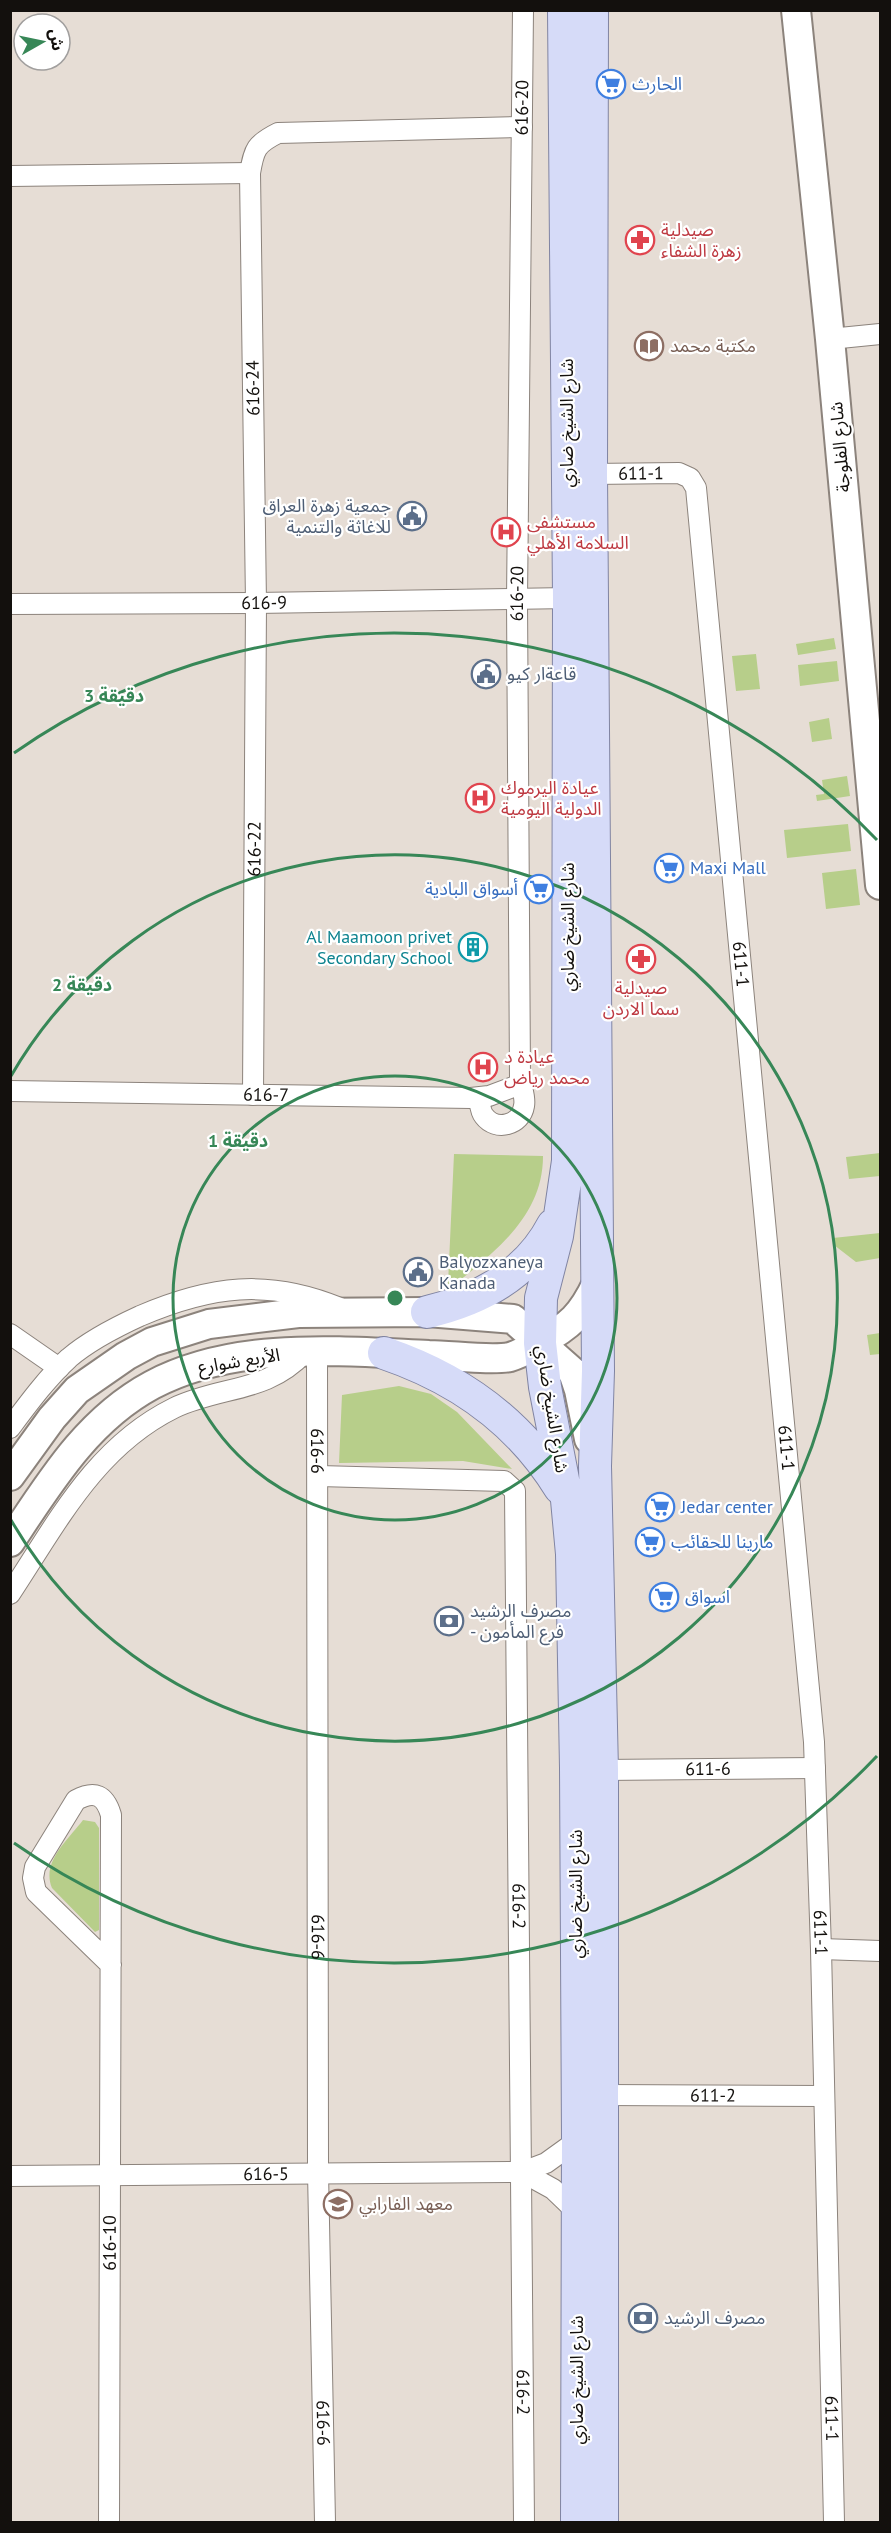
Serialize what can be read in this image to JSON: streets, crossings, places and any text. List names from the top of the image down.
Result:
{
  "streets": {
    "main road": ["شارع الشيخ ضاري", "شارع الفلوجة", "الأربع شوارع"],
    "street": [
      "616-20",
      "616-24",
      "611-1",
      "616-9",
      "616-22",
      "616-7",
      "616-6",
      "611-6",
      "616-2",
      "611-2",
      "616-5",
      "616-10"
    ]
  },
  "crossings": [
    ["616-20", "616-24"],
    ["616-20", "616-9"],
    ["616-20", "616-7"],
    ["616-24", "616-9"],
    ["616-24", "616-22"],
    ["شارع الشيخ ضاري", "611-1"],
    ["شارع الشيخ ضاري", "616-9"],
    ["شارع الشيخ ضاري", "الأربع شوارع"],
    ["شارع الشيخ ضاري", "611-6"],
    ["شارع الشيخ ضاري", "611-2"],
    ["611-1", "611-6"],
    ["611-1", "611-2"],
    ["616-9", "616-22"],
    ["616-22", "616-7"],
    ["الأربع شوارع", "616-6"],
    ["616-6", "616-2"],
    ["616-6", "616-5"],
    ["616-2", "616-5"],
    ["616-5", "616-10"]
  ],
  "places": {
    "supermarket": [
      "الحارث",
      "Maxi Mall",
      "أسواق البادية",
      "Jedar center",
      "مارينا للحقائب",
      "اسواق"
    ],
    "pharmacy": ["صيدلية زهرة الشفاء", "صيدلية سما الاردن"],
    "library": ["مكتبة محمد"],
    "public building": ["جمعية زهرة العراق للاغاثة والتنمية", "قاعةار كيو", "Balyozxaneya Kanada"],
    "hospital": ["مستشفى السلامة الأهلي", "عيادة اليرموك الدولية اليومية", "عيادة د محمد رياض"],
    "building": ["Al Maamoon privet Secondary School"],
    "bank": ["مصرف الرشيد - فرع المأمون", "مصرف الرشيد"],
    "school or university": ["معهد الفارابي"]
  },
  "north": "right",
  "rings": ["3 دقيقة", "2 دقيقة", "1 دقيقة"]
}
